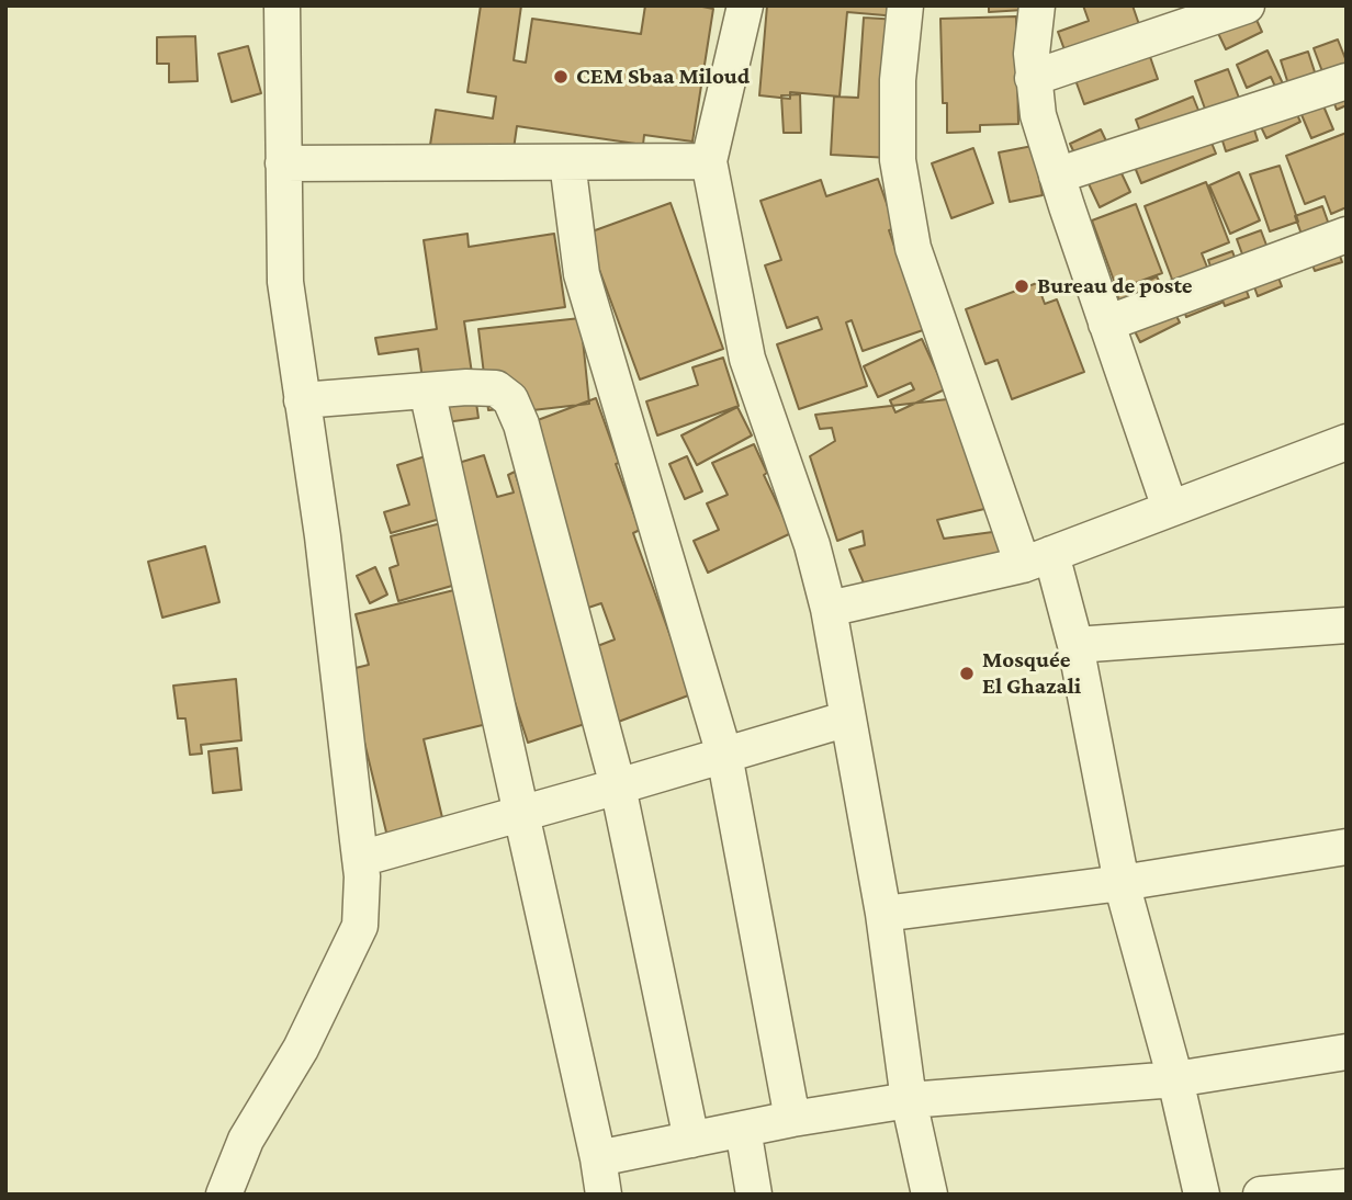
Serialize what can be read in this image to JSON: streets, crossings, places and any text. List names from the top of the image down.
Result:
{
  "places": ["CEM Sbaa Miloud", "Bureau de poste", "Mosquée El Ghazali"]
}
